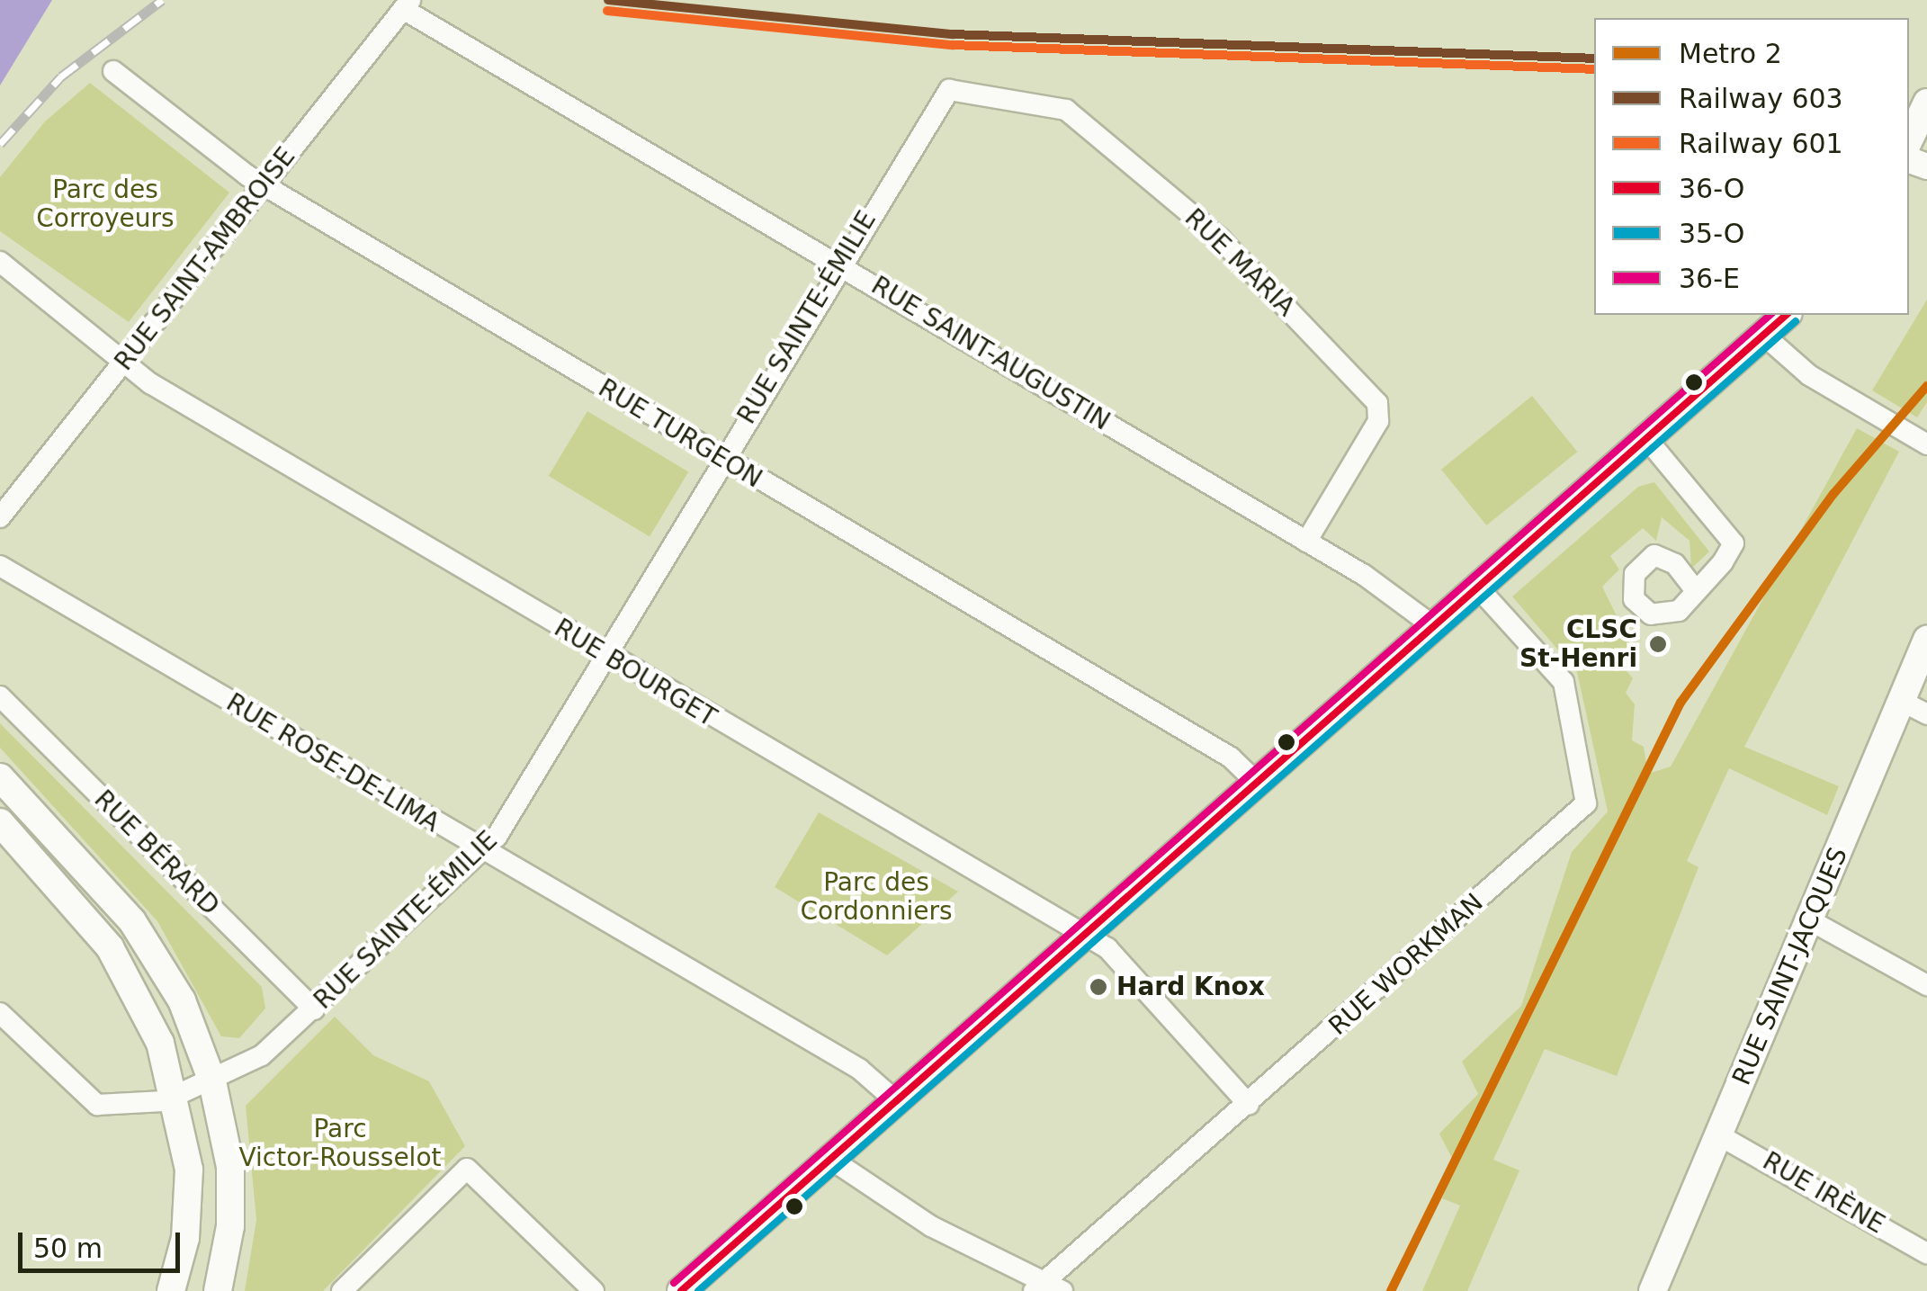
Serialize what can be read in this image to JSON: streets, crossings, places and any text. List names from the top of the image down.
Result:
{
  "streets": {
    "main road": ["RUE SAINT-JACQUES"],
    "street": [
      "RUE SAINT-AMBROISE",
      "RUE MARIA",
      "RUE SAINTE-ÉMILIE",
      "RUE SAINT-AUGUSTIN",
      "RUE TURGEON",
      "RUE BOURGET",
      "RUE ROSE-DE-LIMA",
      "RUE BÉRARD",
      "RUE WORKMAN",
      "RUE IRÈNE"
    ]
  },
  "crossings": [
    ["RUE SAINT-AMBROISE", "RUE SAINT-AUGUSTIN"],
    ["RUE SAINT-AMBROISE", "RUE TURGEON"],
    ["RUE SAINT-AMBROISE", "RUE BOURGET"],
    ["RUE MARIA", "RUE SAINTE-ÉMILIE"],
    ["RUE MARIA", "RUE SAINT-AUGUSTIN"],
    ["RUE SAINTE-ÉMILIE", "RUE SAINT-AUGUSTIN"],
    ["RUE SAINTE-ÉMILIE", "RUE TURGEON"],
    ["RUE SAINTE-ÉMILIE", "RUE BOURGET"],
    ["RUE SAINTE-ÉMILIE", "RUE ROSE-DE-LIMA"],
    ["RUE SAINTE-ÉMILIE", "RUE BÉRARD"],
    ["RUE BOURGET", "RUE WORKMAN"],
    ["RUE SAINT-JACQUES", "RUE IRÈNE"]
  ],
  "parks": ["Parc des Corroyeurs", "Parc des Cordonniers", "Parc Victor-Rousselot"],
  "places": ["CLSC St-Henri", "Hard Knox"],
  "lines": [
    "rail line 603",
    "rail line 601",
    "transit line 36-O",
    "transit line 36-E",
    "transit line 35-O",
    "metro line 2"
  ],
  "legend": [
    "Metro 2",
    "Railway 603",
    "Railway 601",
    "36-O",
    "35-O",
    "36-E"
  ],
  "scale_bar": "50 m"
}
